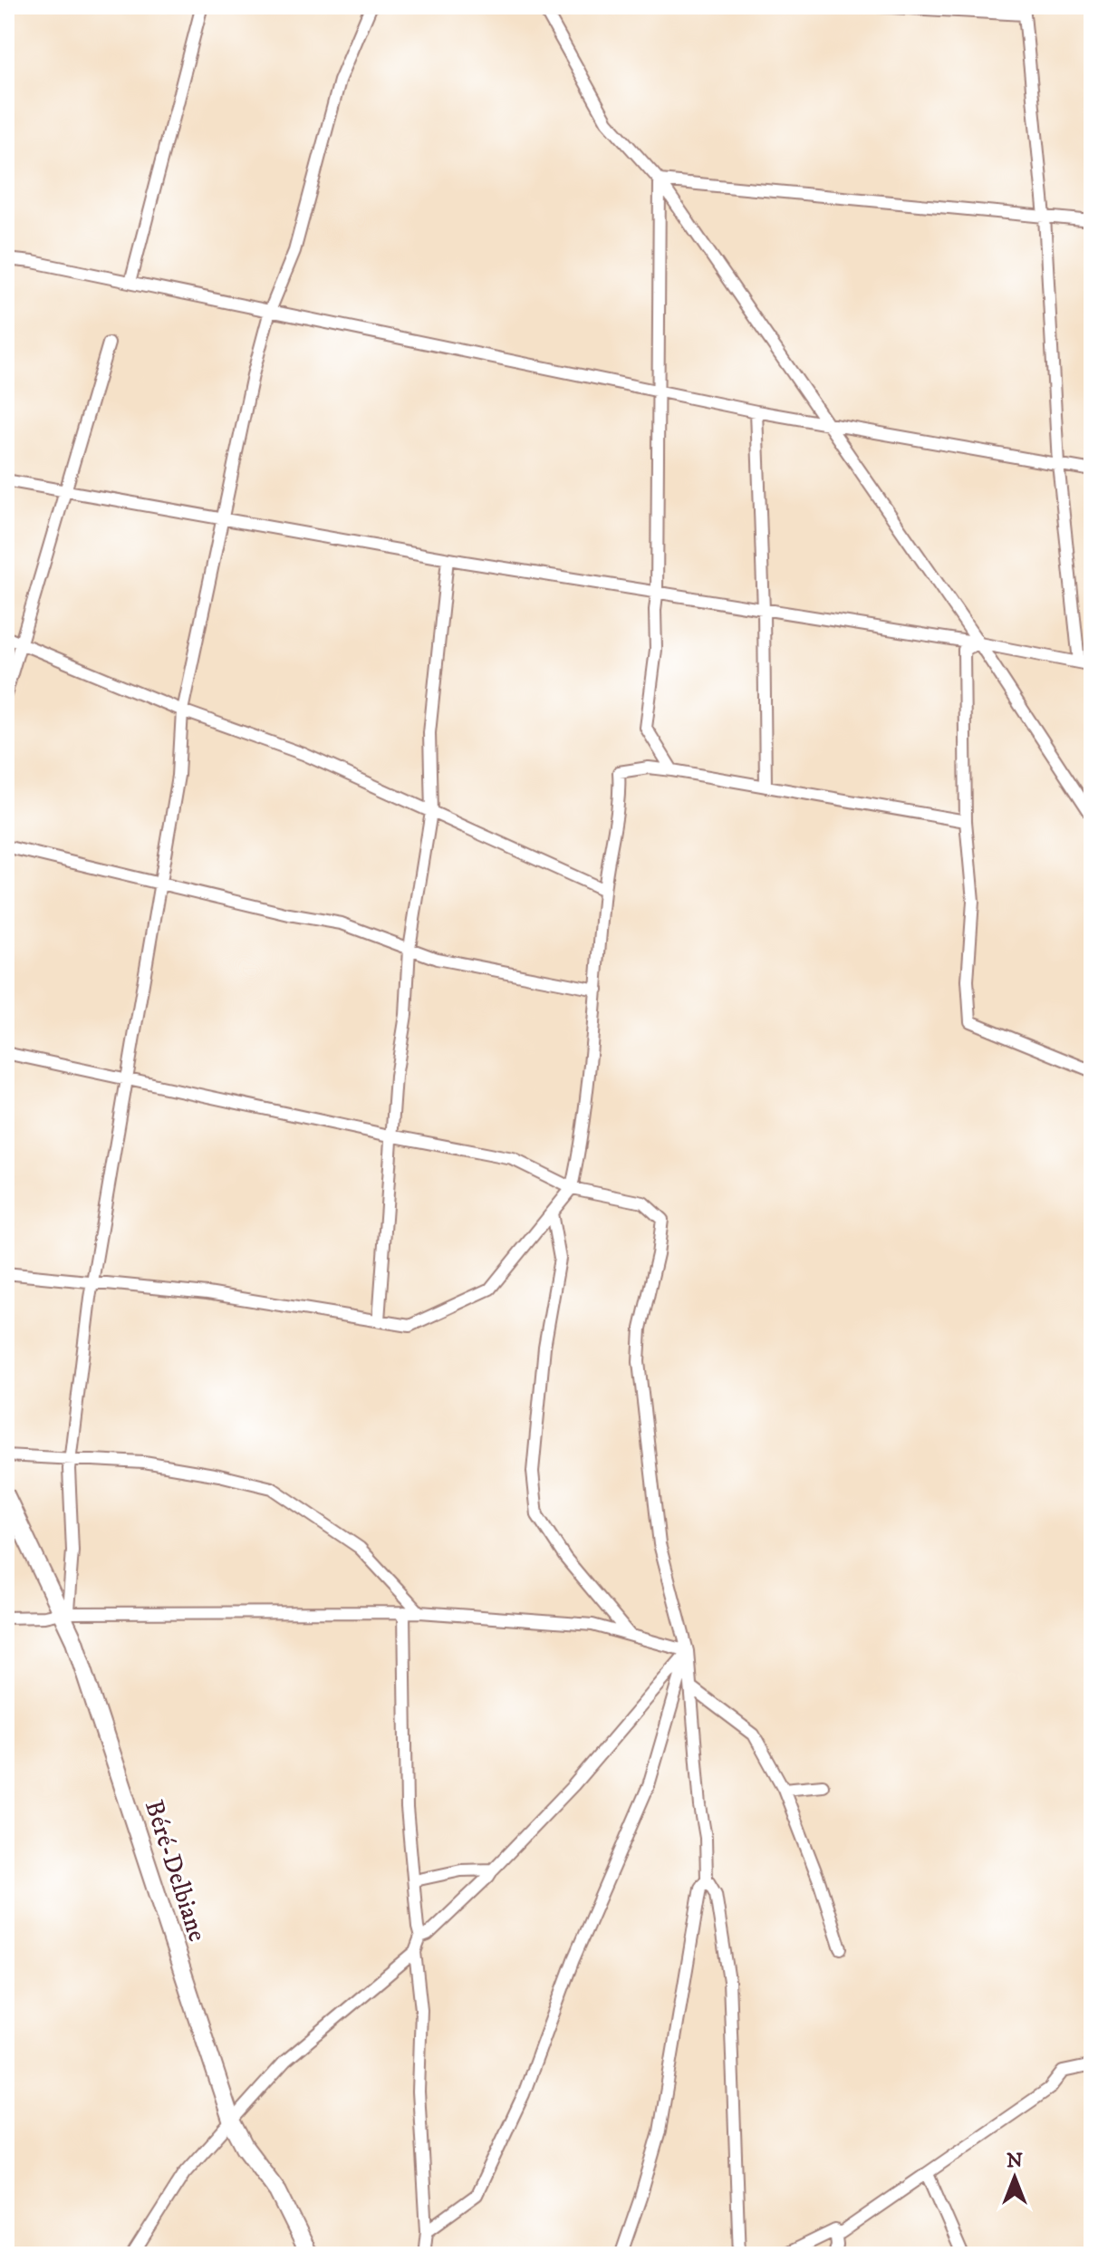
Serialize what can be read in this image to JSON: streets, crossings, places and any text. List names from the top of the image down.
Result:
{
  "streets": {
    "street": ["Béré-Delbiane"]
  },
  "north": "top"
}
